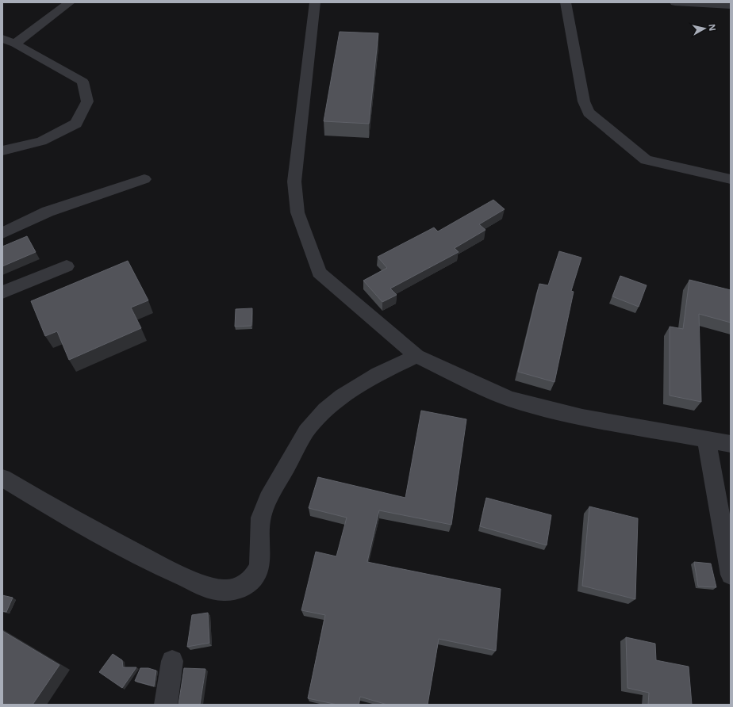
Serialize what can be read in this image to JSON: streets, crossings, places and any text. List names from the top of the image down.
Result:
{
  "north": "right"
}
